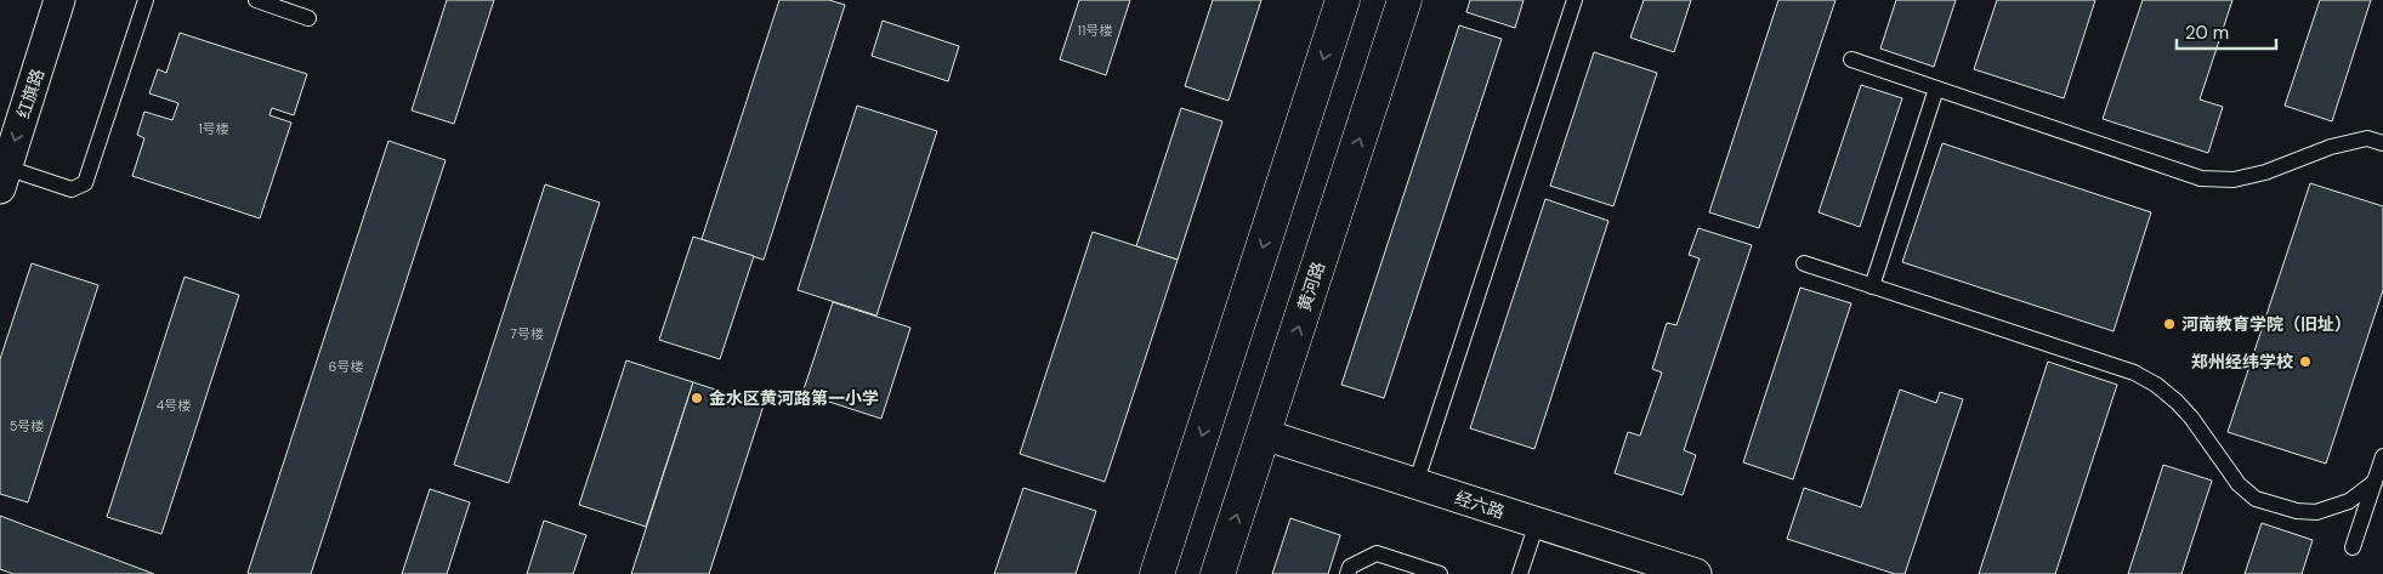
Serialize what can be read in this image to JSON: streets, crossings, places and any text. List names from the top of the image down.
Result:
{
  "streets": {
    "main road": ["黄河路"],
    "street": ["红旗路", "经六路"]
  },
  "crossings": [
    ["黄河路", "经六路"]
  ],
  "one_way": ["红旗路"],
  "places": ["河南教育学院（旧址）", "郑州经纬学校", "金水区黄河路第一小学"],
  "house_numbers": [
    "11号楼",
    "1号楼",
    "7号楼",
    "6号楼",
    "4号楼",
    "5号楼"
  ],
  "scale_bar": "20 m"
}
